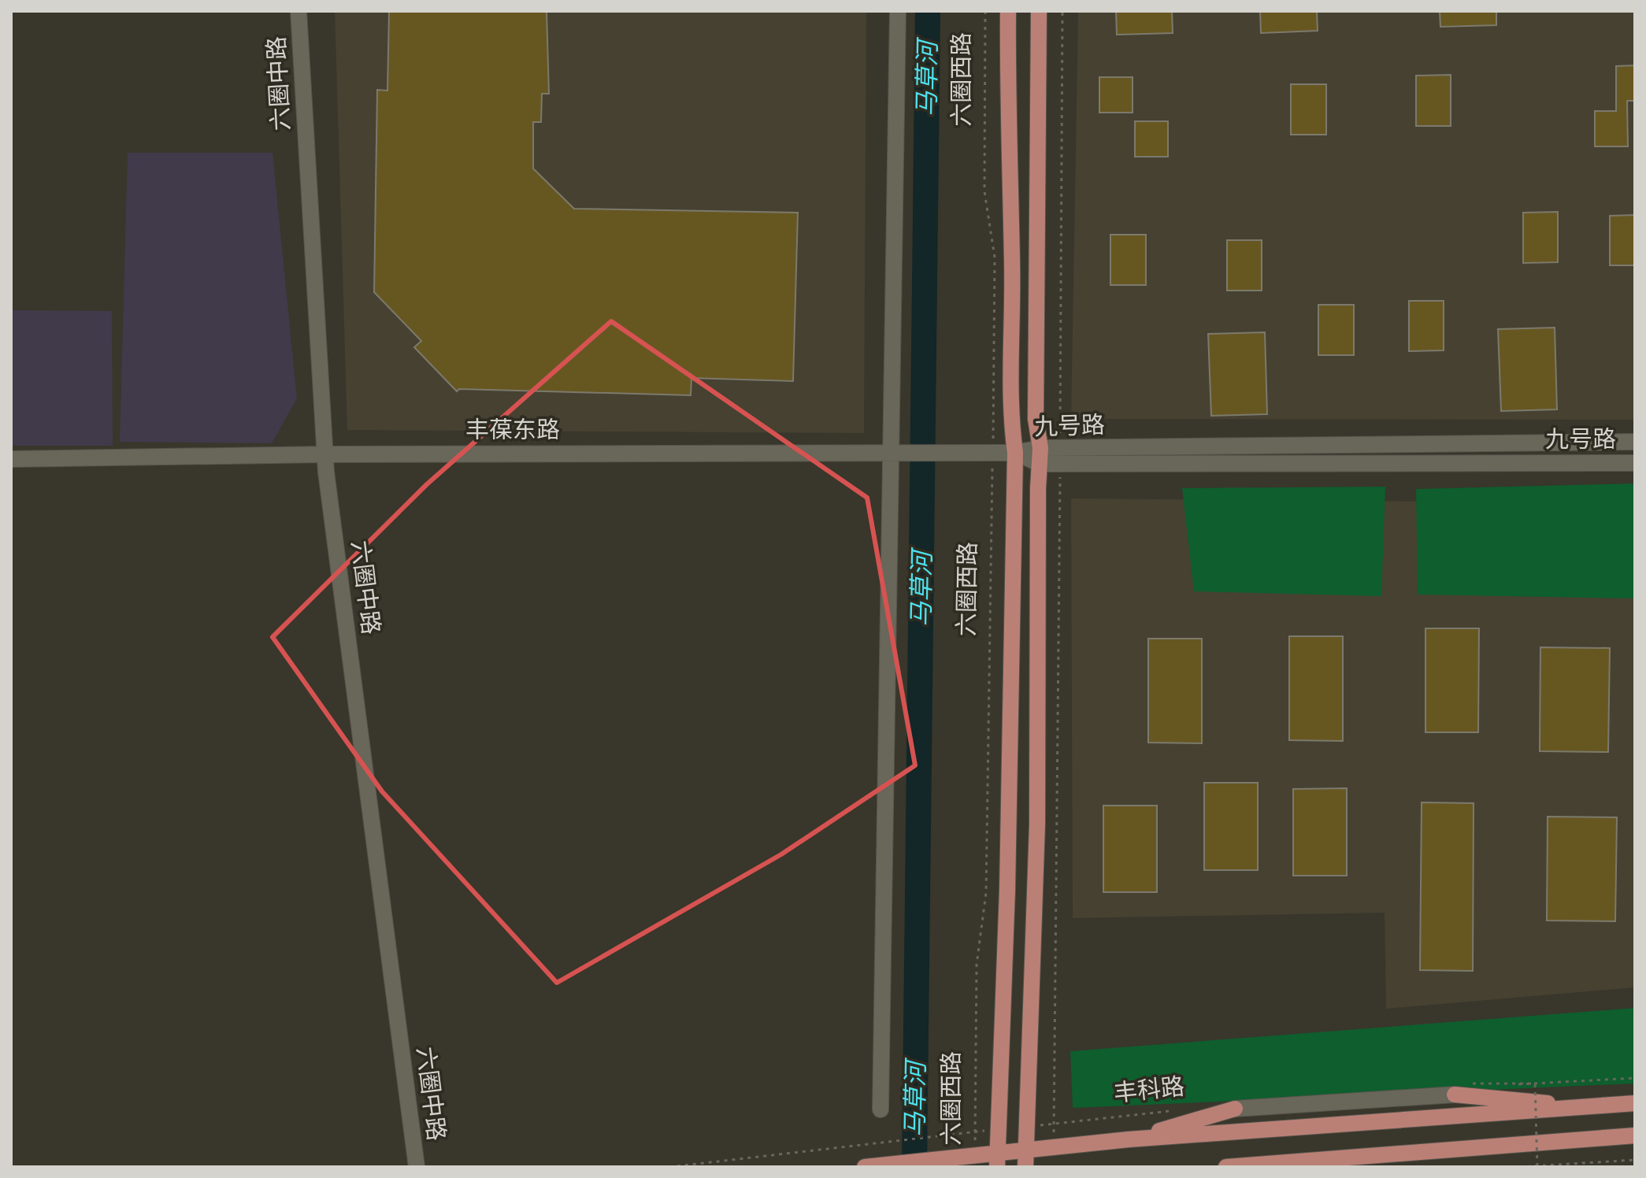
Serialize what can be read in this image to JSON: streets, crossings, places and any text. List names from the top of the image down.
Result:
{
  "streets": {
    "main road": ["六圈西路", "丰科路"],
    "street": ["六圈中路", "九号路", "丰葆东路"]
  },
  "crossings": [
    ["六圈西路", "九号路"],
    ["六圈西路", "丰葆东路"],
    ["六圈西路", "丰科路"],
    ["六圈中路", "丰葆东路"],
    ["九号路", "丰葆东路"]
  ],
  "water": ["马草河"]
}
